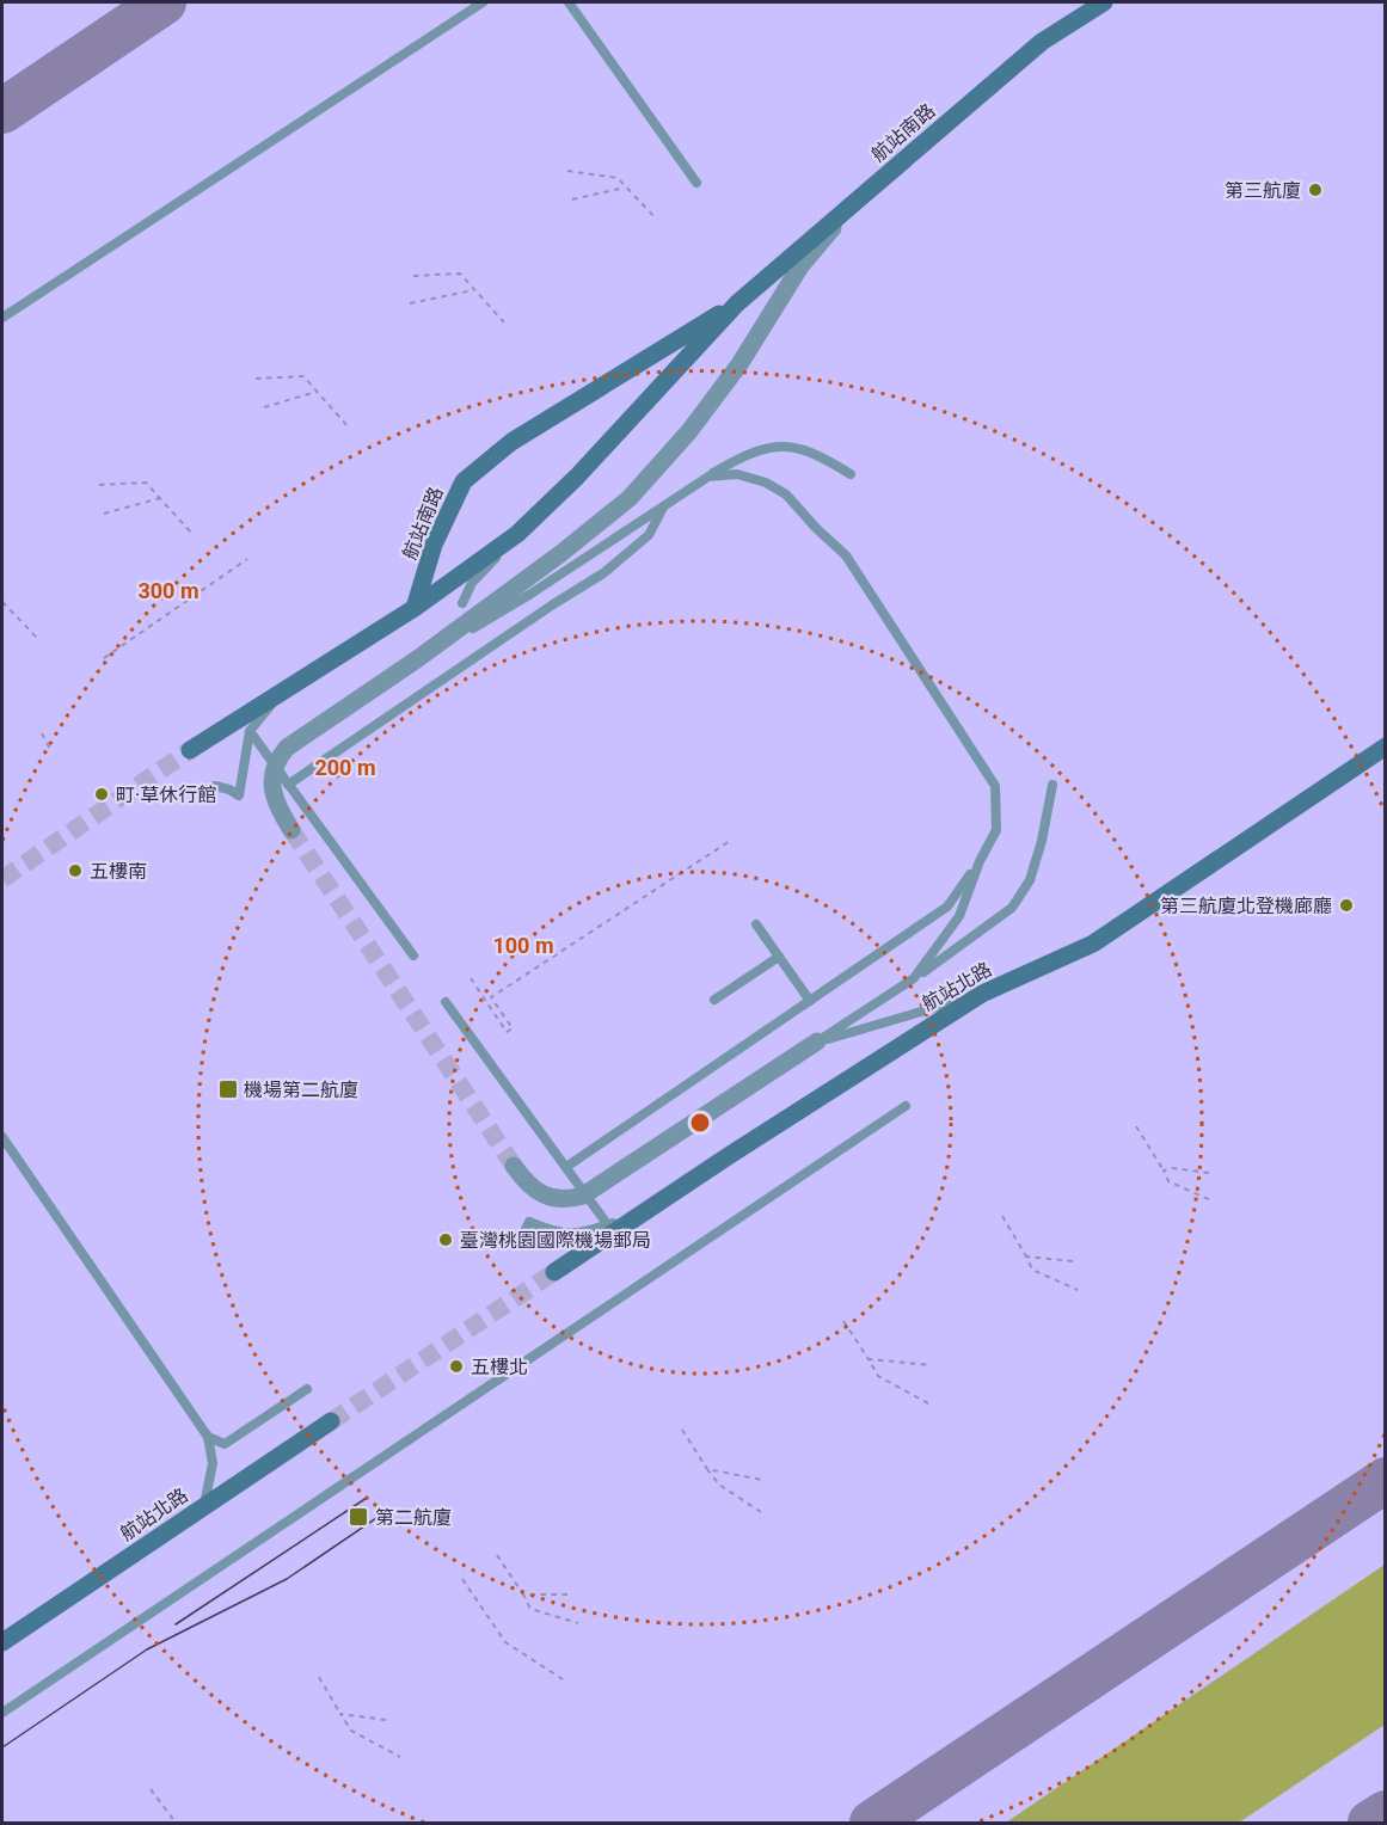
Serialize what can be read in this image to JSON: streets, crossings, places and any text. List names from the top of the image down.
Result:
{
  "streets": {
    "street": ["航站南路", "航站北路"]
  },
  "places": {
    "other": [
      "第三航廈",
      "町·草休行館",
      "五樓南",
      "第三航廈北登機廊廳",
      "臺灣桃園國際機場郵局",
      "五樓北"
    ],
    "transit": ["機場第二航廈", "第二航廈"]
  },
  "rings": ["300 m", "200 m", "100 m"]
}
